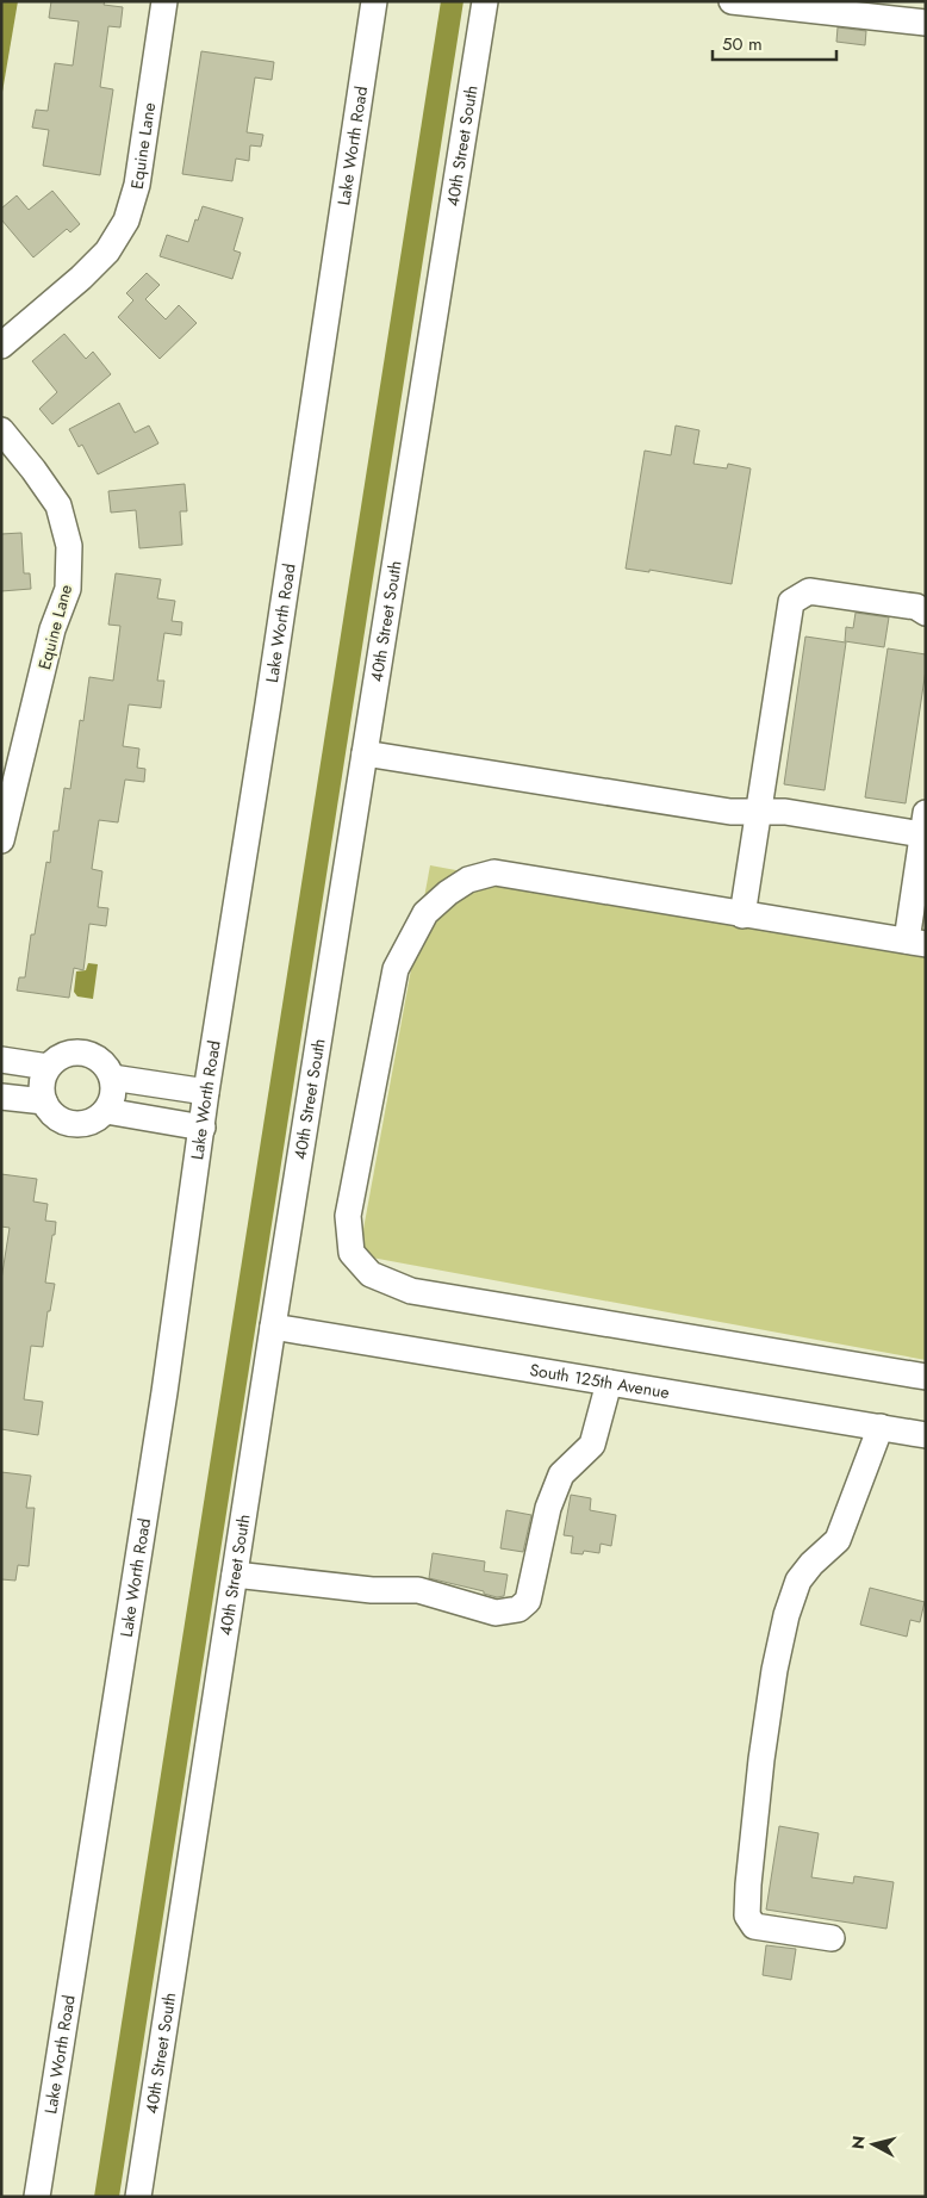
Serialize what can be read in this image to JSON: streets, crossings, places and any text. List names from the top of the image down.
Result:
{
  "streets": {
    "street": [
      "Lake Worth Road",
      "40th Street South",
      "Equine Lane",
      "South 125th Avenue"
    ]
  },
  "crossings": [
    ["40th Street South", "South 125th Avenue"]
  ],
  "scale_bar": "50 m",
  "north": "left"
}
